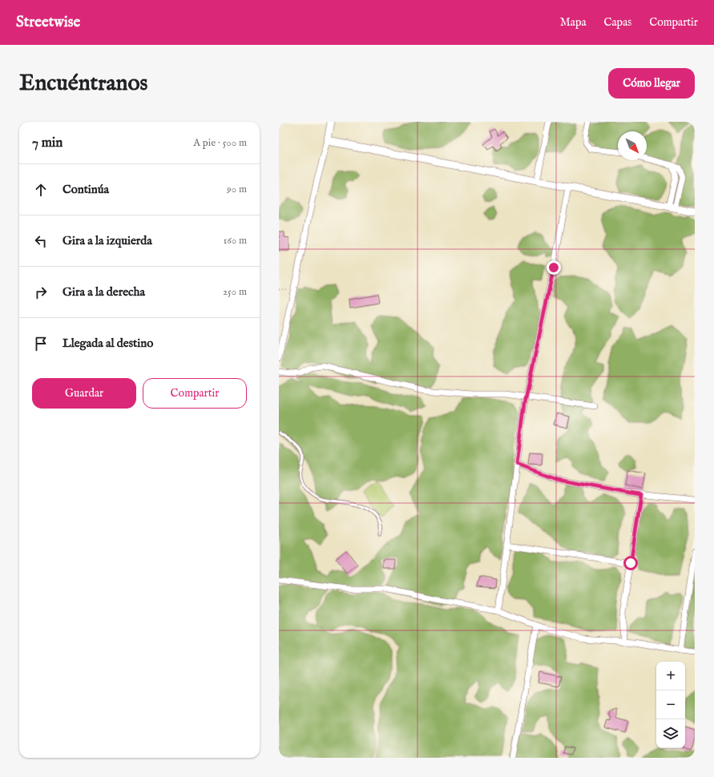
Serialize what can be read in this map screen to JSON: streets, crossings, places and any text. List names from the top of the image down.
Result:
{
  "north": "bottom right",
  "page": {
    "header": "Streetwise",
    "nav": ["Mapa", "Capas", "Compartir"],
    "buttons": [
      "Cómo llegar",
      ["Guardar", "Compartir"]
    ],
    "title": "Encuéntranos",
    "heading": ["7 min", "A pie · 500 m"],
    "list": [
      ["Continúa", "90 m"],
      ["Gira a la izquierda", "160 m"],
      ["Gira a la derecha", "250 m"],
      "Llegada al destino"
    ],
    "map_buttons": ["+", "−"]
  }
}
